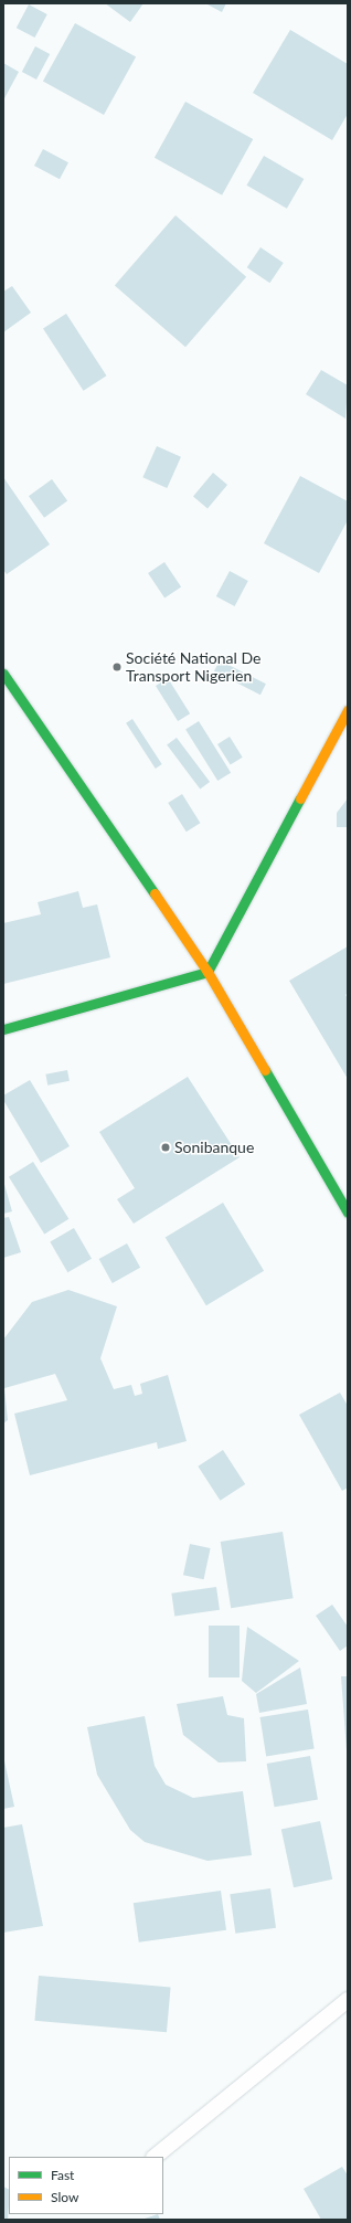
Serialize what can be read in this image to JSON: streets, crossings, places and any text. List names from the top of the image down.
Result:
{
  "places": ["Société National De Transport Nigerien", "Sonibanque"],
  "legend": ["Fast", "Slow"]
}
